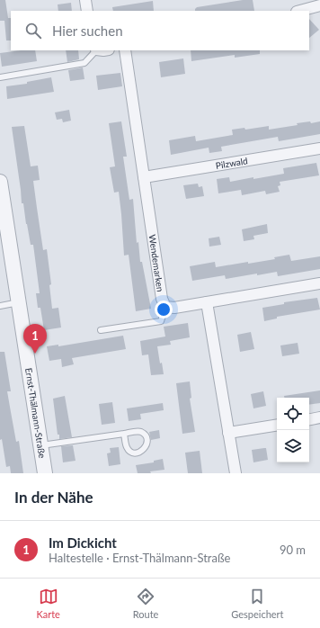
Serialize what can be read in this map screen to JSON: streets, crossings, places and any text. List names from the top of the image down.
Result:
{
  "streets": {
    "street": ["Pilzwald", "Wendemarken", "Ernst-Thälmann-Straße"]
  },
  "crossings": [
    ["Pilzwald", "Wendemarken"]
  ],
  "page": {
    "search": "Hier suchen",
    "pins": "1",
    "heading": "In der Nähe",
    "list": [
      {
        "mark": "1",
        "name": "Im Dickicht",
        "note": "Haltestelle · Ernst-Thälmann-Straße",
        "value": "90 m"
      }
    ],
    "nav": ["Karte", "Route", "Gespeichert"]
  }
}
